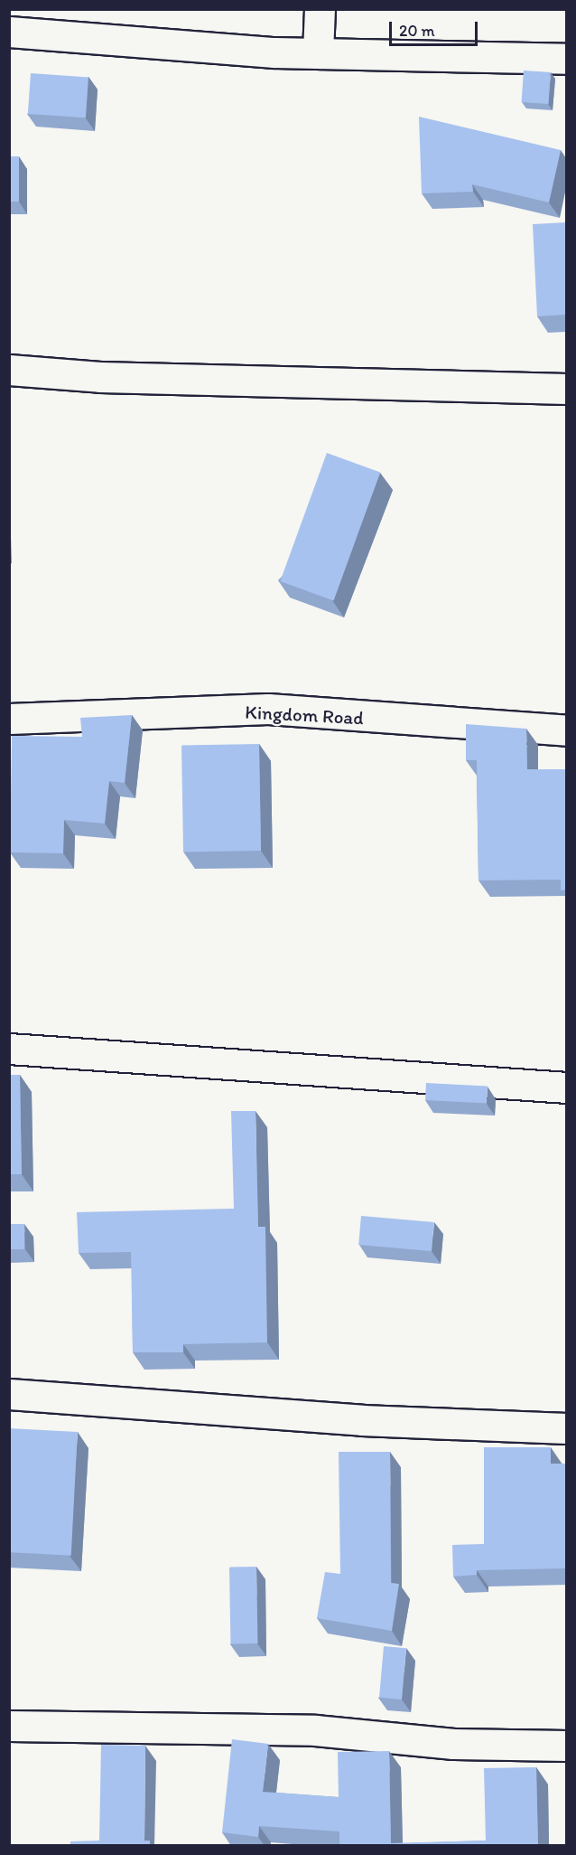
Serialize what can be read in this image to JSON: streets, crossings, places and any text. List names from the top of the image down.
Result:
{
  "streets": {
    "street": ["Kingdom Road"]
  },
  "scale_bar": "20 m"
}
